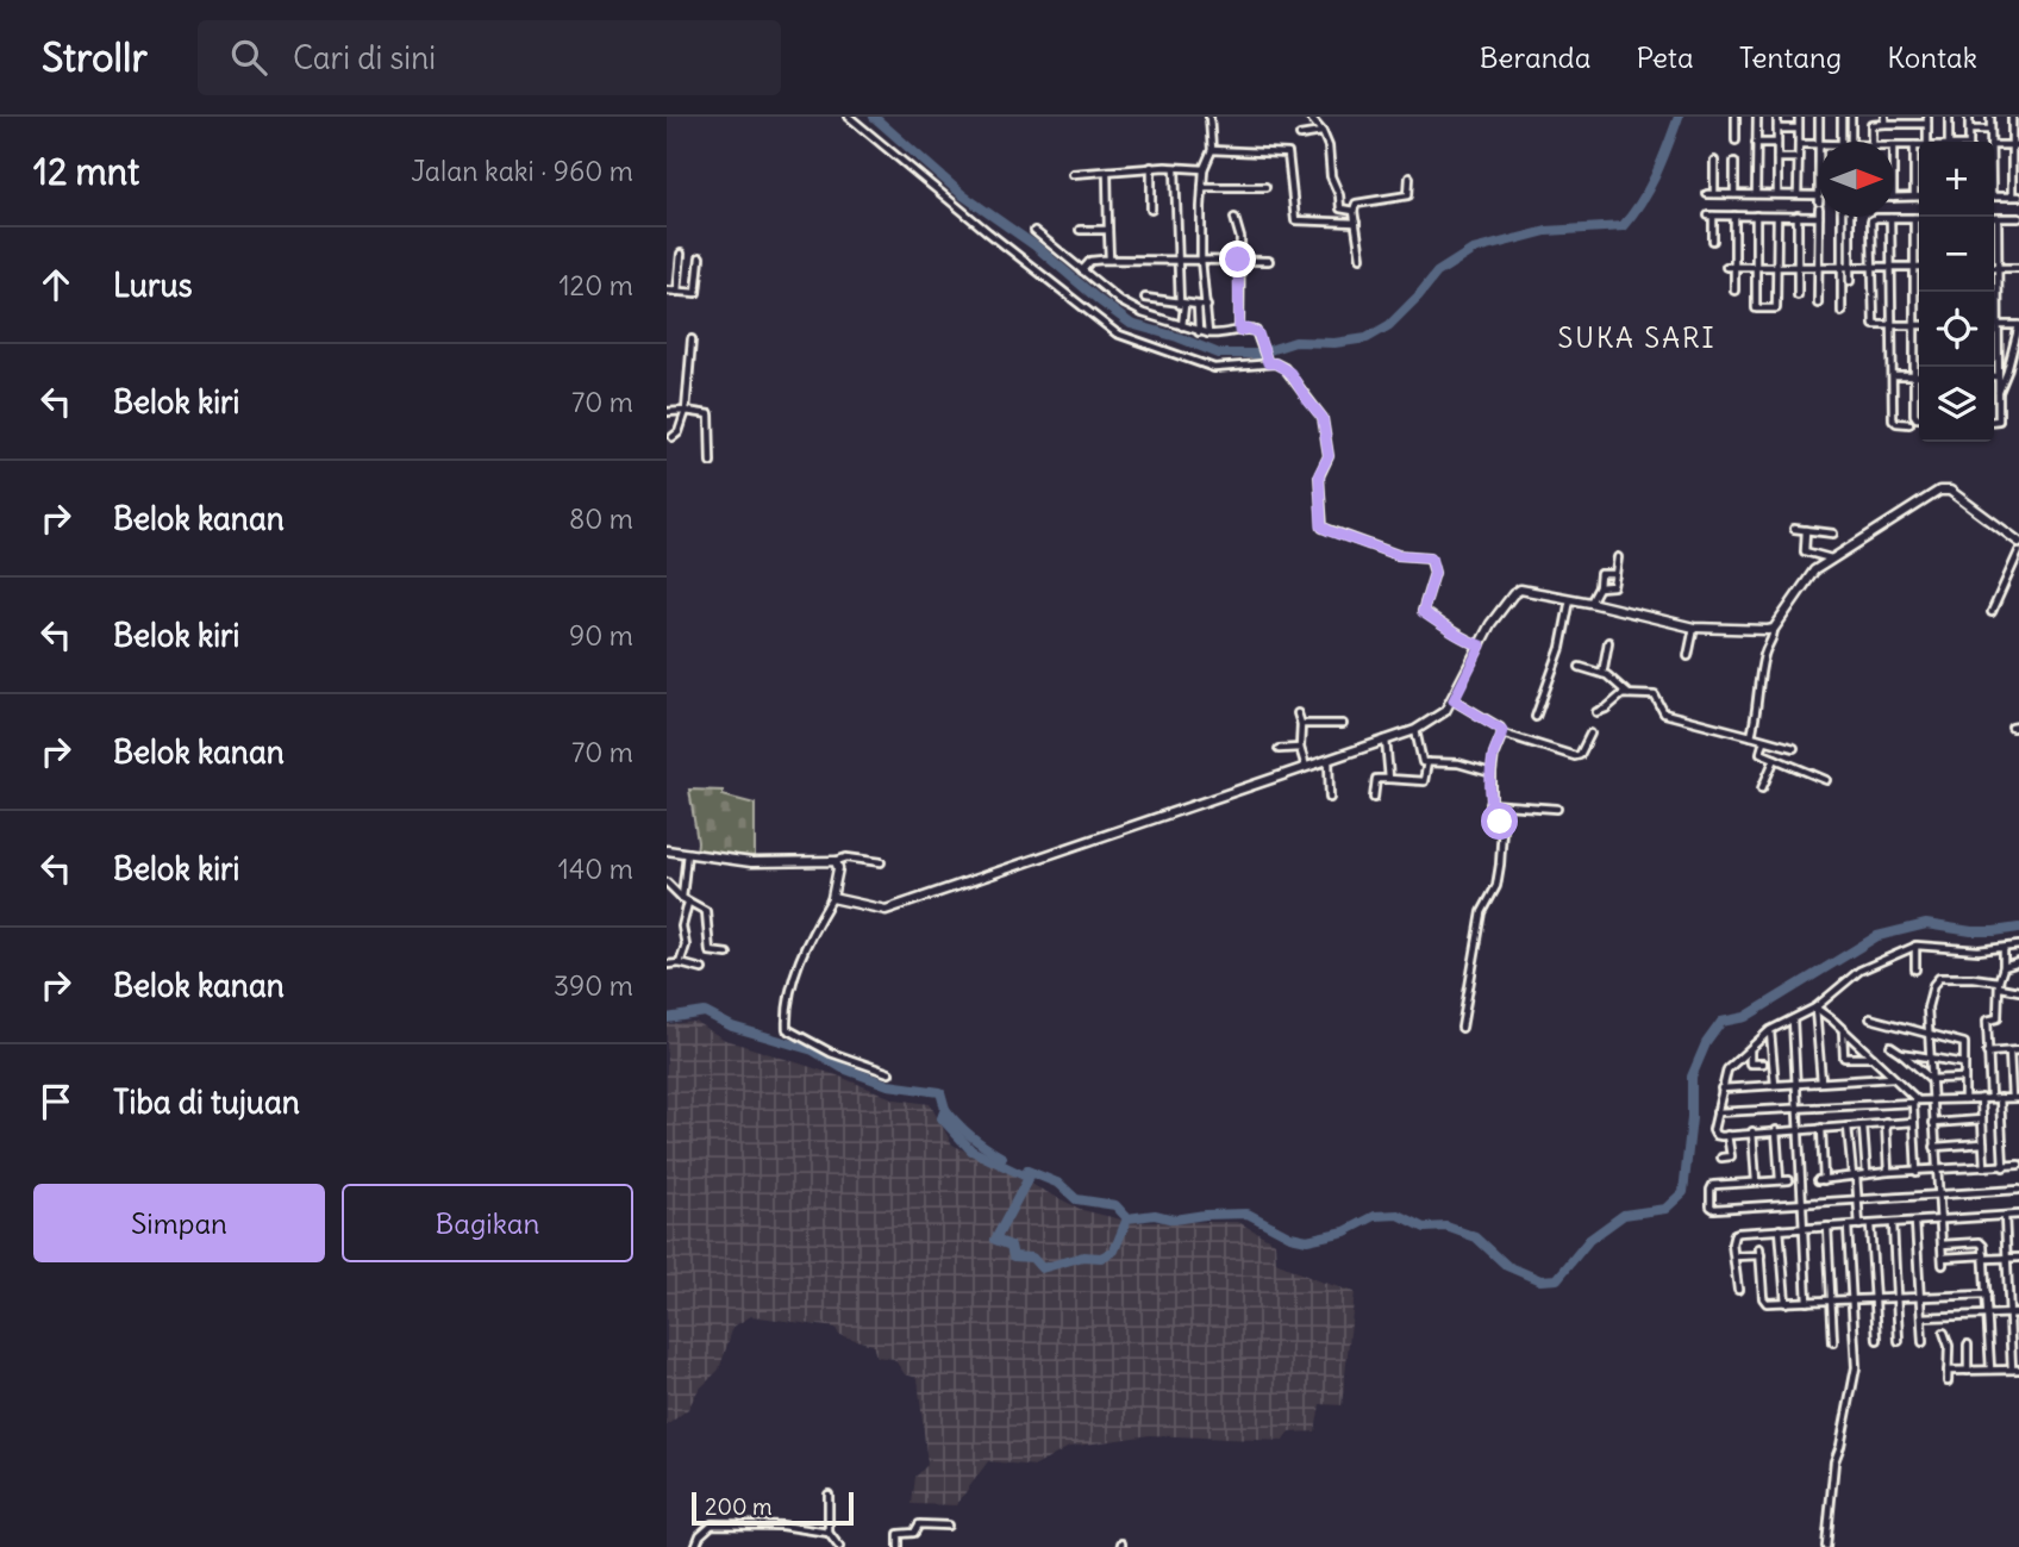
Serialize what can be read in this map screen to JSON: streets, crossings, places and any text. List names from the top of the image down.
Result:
{
  "districts": ["SUKA SARI"],
  "scale_bar": "200 m",
  "north": "right",
  "page": {
    "header": "Strollr",
    "search": "Cari di sini",
    "nav": [
      "Beranda",
      "Peta",
      "Tentang",
      "Kontak"
    ],
    "heading": ["12 mnt", "Jalan kaki · 960 m"],
    "map_buttons": ["+", "−"],
    "list": [
      ["Lurus", "120 m"],
      ["Belok kiri", "70 m"],
      ["Belok kanan", "80 m"],
      ["Belok kiri", "90 m"],
      ["Belok kanan", "70 m"],
      ["Belok kiri", "140 m"],
      ["Belok kanan", "390 m"],
      "Tiba di tujuan"
    ],
    "buttons": ["Simpan", "Bagikan"],
    "scale": "200 m"
  }
}
